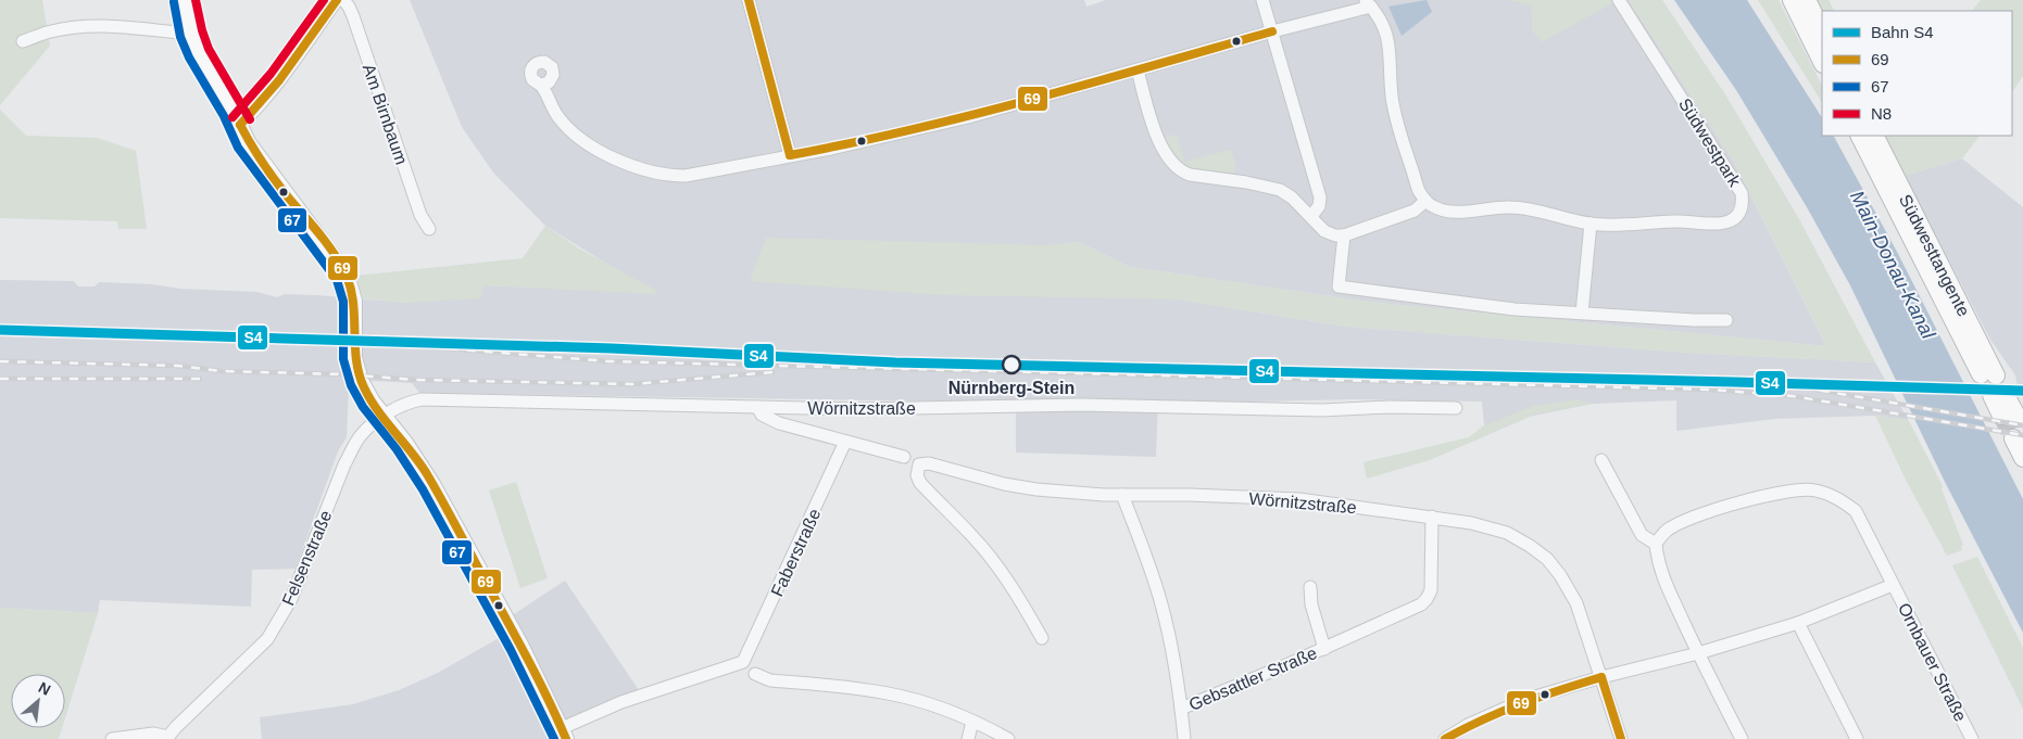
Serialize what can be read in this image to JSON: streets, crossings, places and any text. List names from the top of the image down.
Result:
{
  "streets": {
    "highway": ["Südwesttangente"],
    "street": [
      "Am Birnbaum",
      "Südwestpark",
      "Wörnitzstraße",
      "Faberstraße",
      "Felsenstraße",
      "Ornbauer Straße",
      "Gebsattler Straße"
    ]
  },
  "crossings": [
    ["Wörnitzstraße", "Faberstraße"],
    ["Wörnitzstraße", "Felsenstraße"],
    ["Wörnitzstraße", "Gebsattler Straße"]
  ],
  "water": ["Main-Donau-Kanal"],
  "places": ["Nürnberg-Stein"],
  "lines": [
    "transit line 69",
    "transit line N8",
    "transit line 67",
    "rail line S4"
  ],
  "legend": [
    "Bahn S4",
    "69",
    "67",
    "N8"
  ],
  "north": "top right"
}
